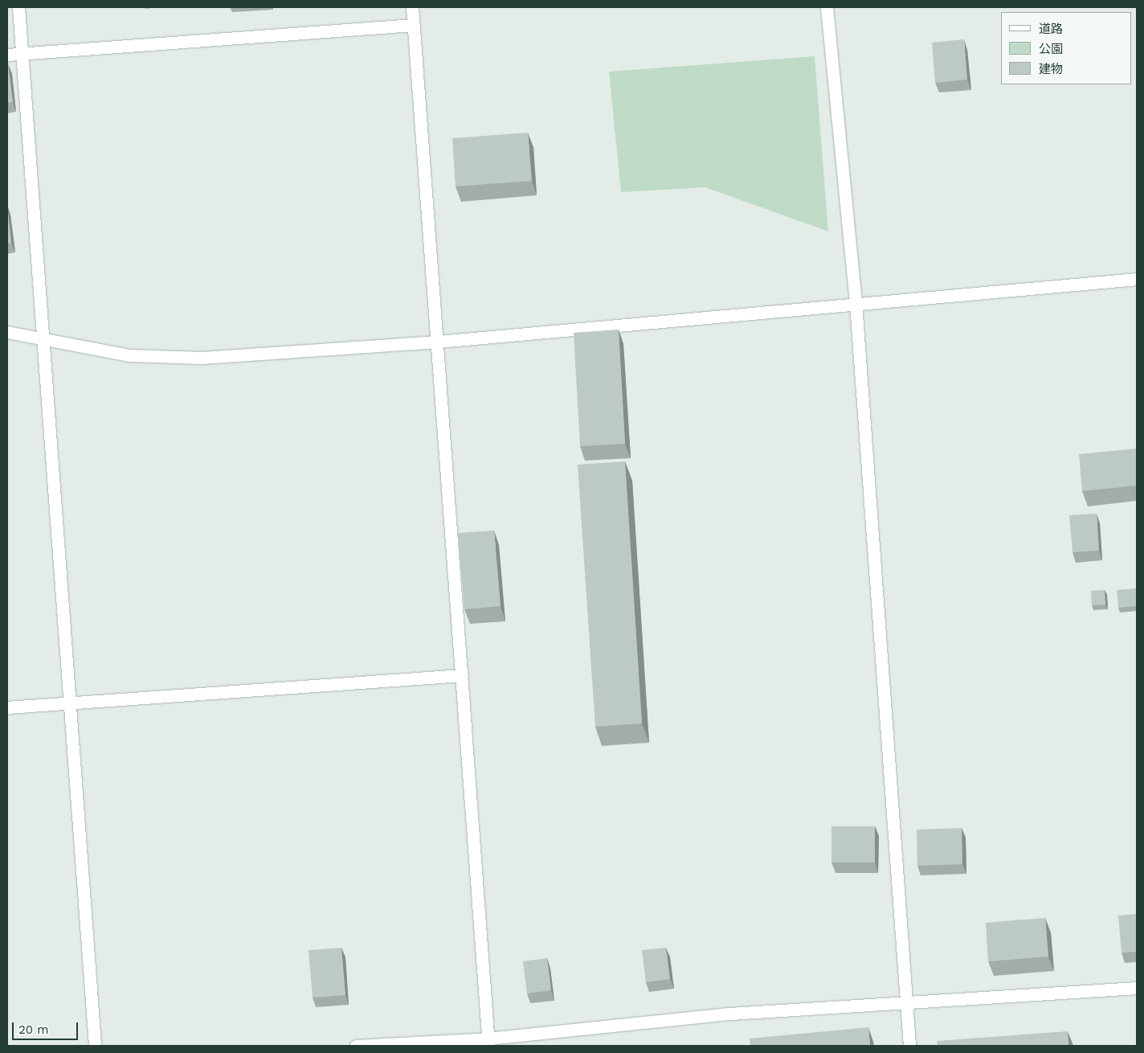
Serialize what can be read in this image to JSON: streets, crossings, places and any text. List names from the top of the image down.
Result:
{
  "legend": ["道路", "公園", "建物"],
  "scale_bar": "20 m"
}
